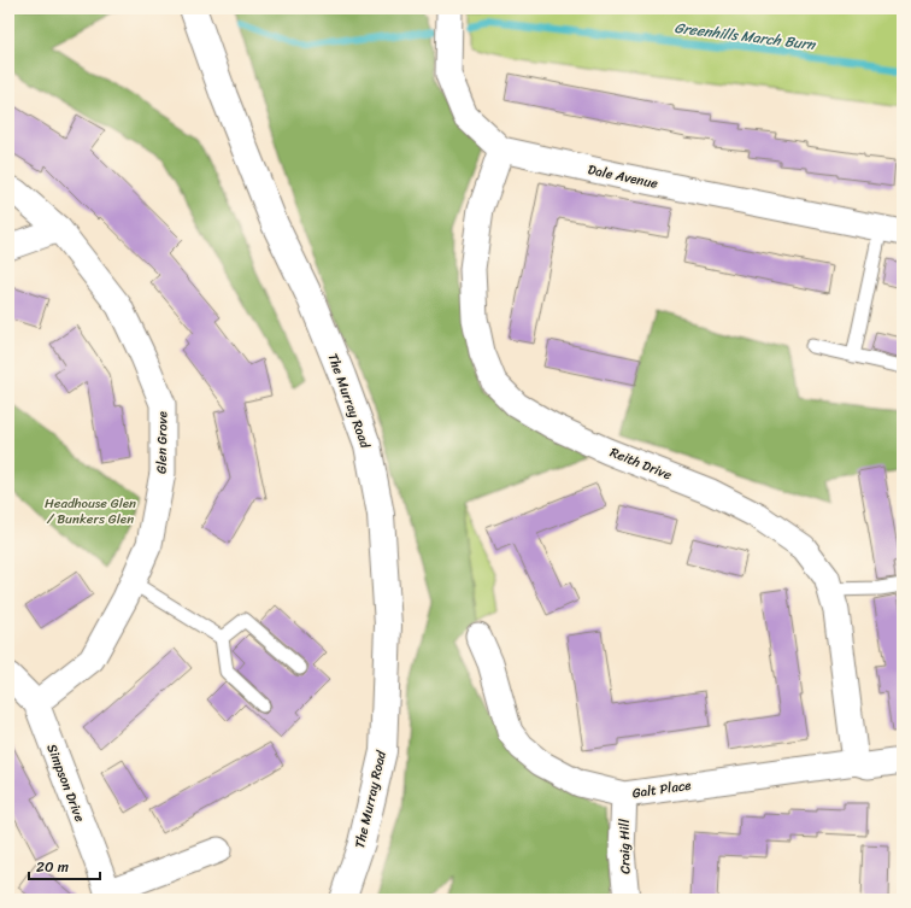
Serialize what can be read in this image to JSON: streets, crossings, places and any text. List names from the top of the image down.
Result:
{
  "streets": {
    "street": [
      "Dale Avenue",
      "The Murray Road",
      "Glen Grove",
      "Reith Drive",
      "Simpson Drive",
      "Galt Place",
      "Craig Hill"
    ]
  },
  "crossings": [
    ["Dale Avenue", "Reith Drive"],
    ["Glen Grove", "Simpson Drive"],
    ["Reith Drive", "Galt Place"],
    ["Galt Place", "Craig Hill"]
  ],
  "water": ["Greenhills March Burn"],
  "parks": ["Headhouse Glen / Bunkers Glen"],
  "scale_bar": "20 m"
}
